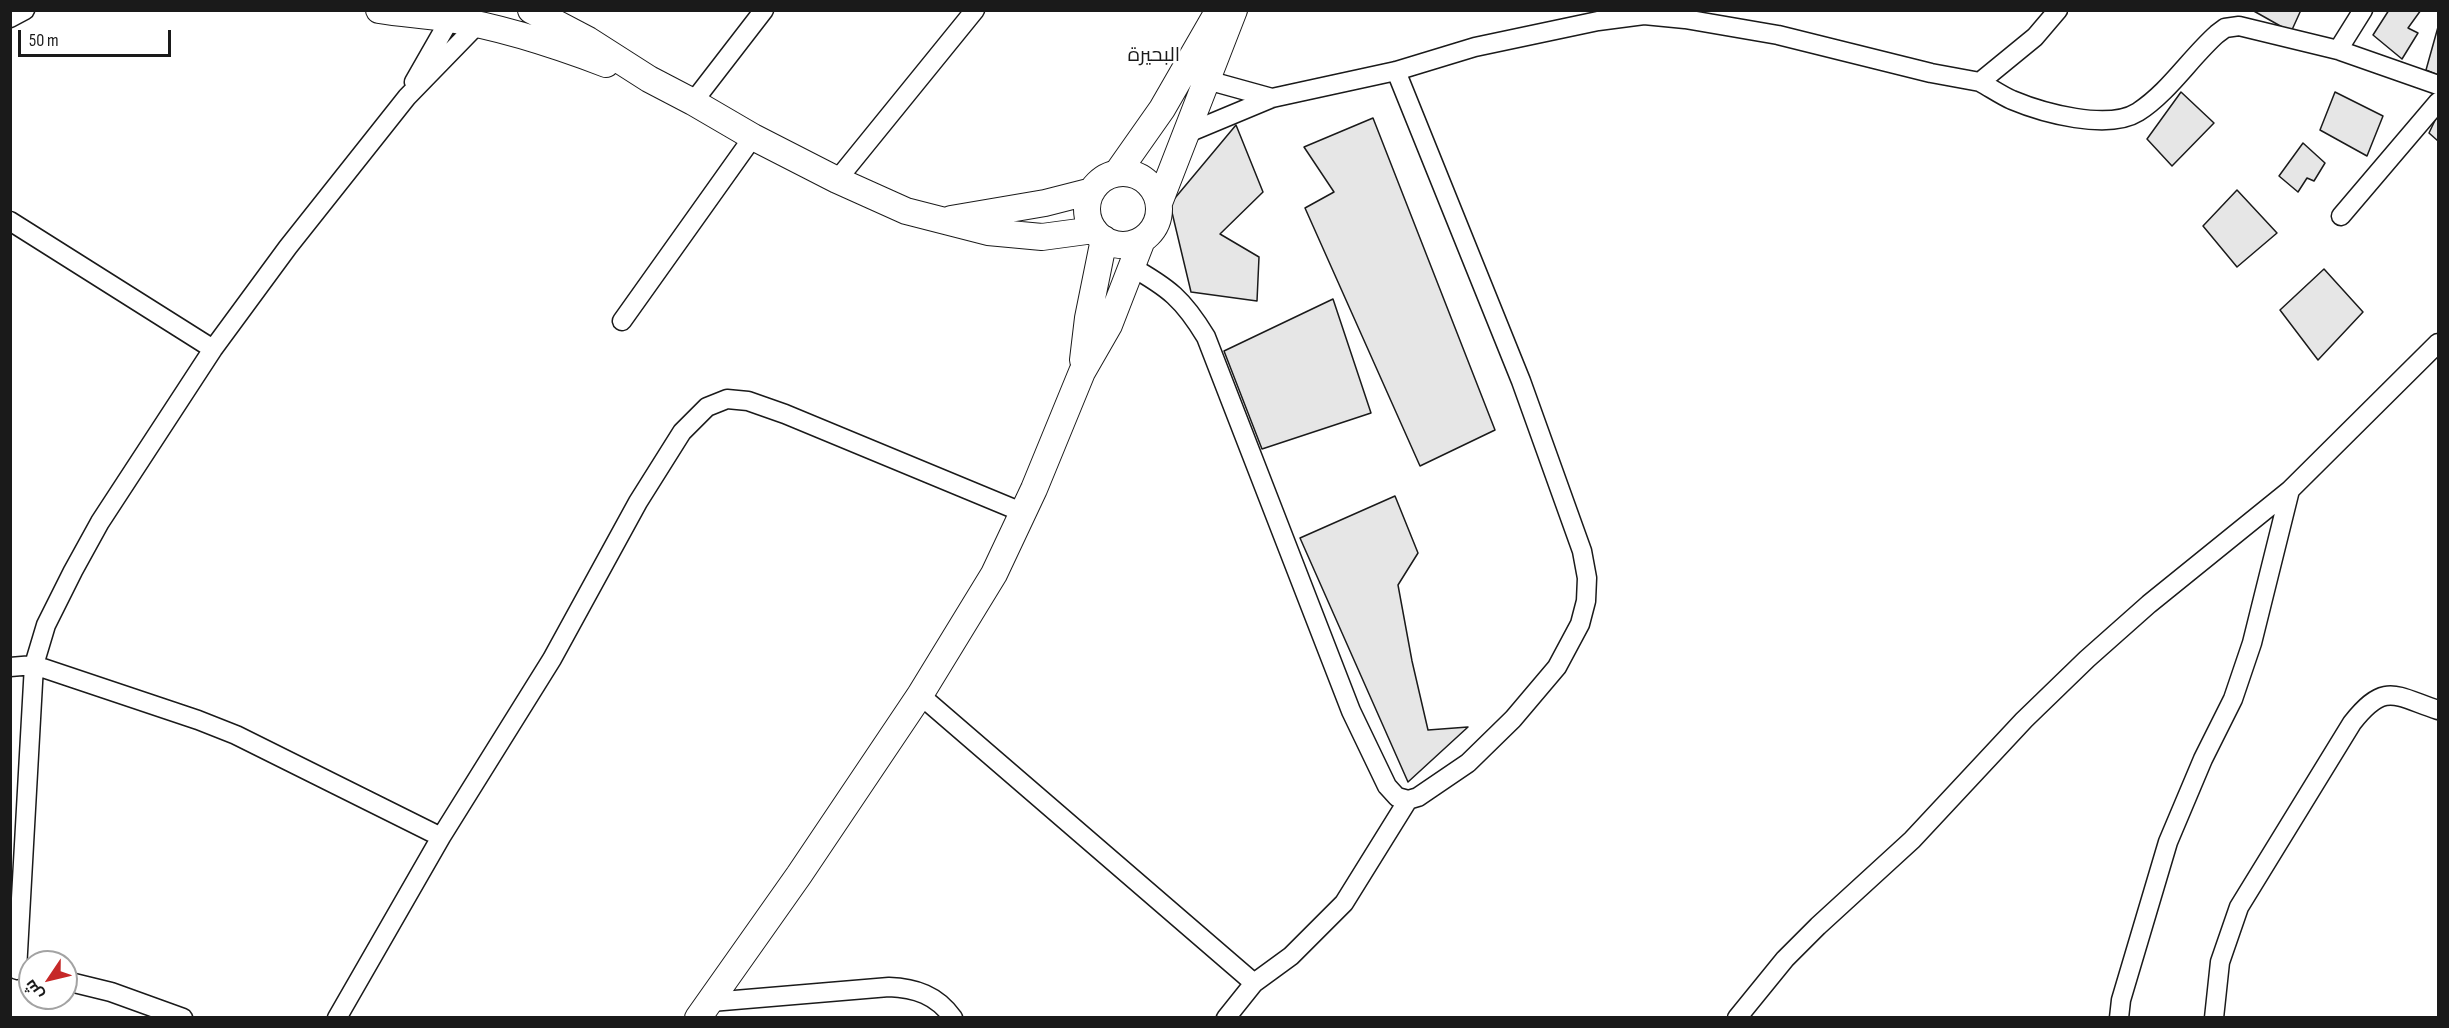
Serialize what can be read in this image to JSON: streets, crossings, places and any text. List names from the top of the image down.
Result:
{
  "districts": ["البحيرة"],
  "scale_bar": "50 m",
  "north": "bottom left"
}
